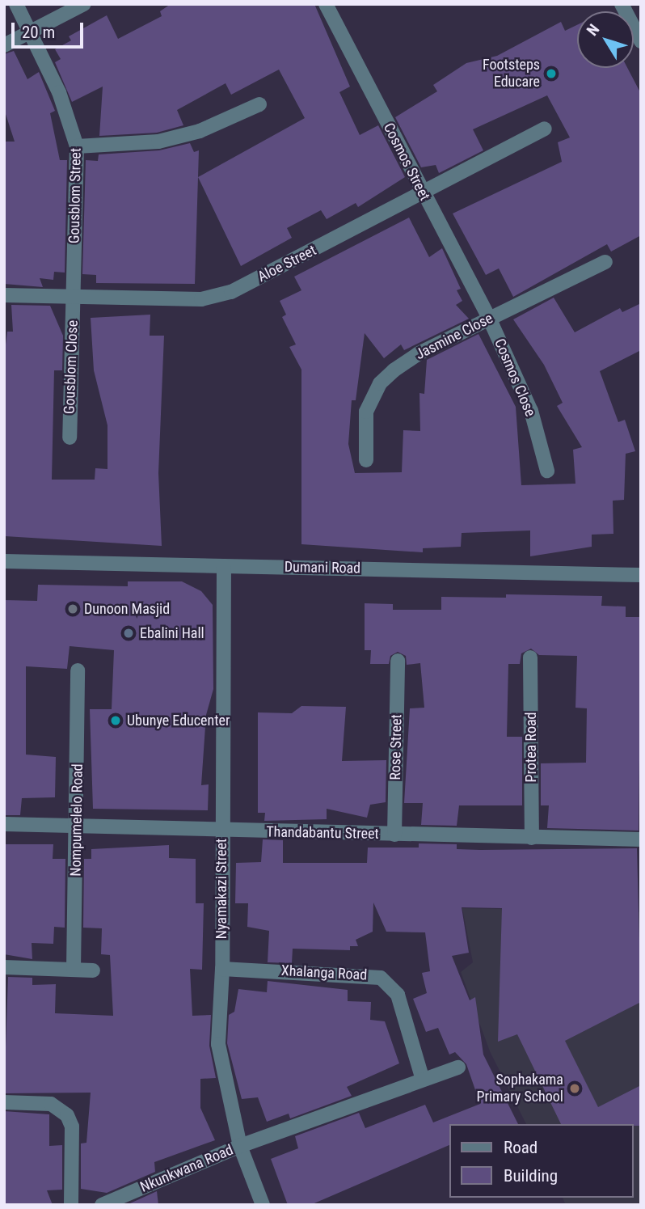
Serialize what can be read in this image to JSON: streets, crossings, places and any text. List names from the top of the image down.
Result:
{
  "streets": {
    "street": [
      "Cosmos Street",
      "Gousblom Street",
      "Aloe Street",
      "Jasmine Close",
      "Gousblom Close",
      "Cosmos Close",
      "Dumani Road",
      "Rose Street",
      "Protea Road",
      "Nompumelelo Road",
      "Thandabantu Street",
      "Nyamakazi Street",
      "Xhalanga Road",
      "Nkunkwana Road"
    ]
  },
  "crossings": [
    ["Cosmos Street", "Aloe Street"],
    ["Cosmos Street", "Jasmine Close"],
    ["Cosmos Street", "Cosmos Close"],
    ["Gousblom Street", "Aloe Street"],
    ["Gousblom Street", "Gousblom Close"],
    ["Aloe Street", "Gousblom Close"],
    ["Jasmine Close", "Cosmos Close"],
    ["Dumani Road", "Nyamakazi Street"],
    ["Rose Street", "Thandabantu Street"],
    ["Protea Road", "Thandabantu Street"],
    ["Nompumelelo Road", "Thandabantu Street"],
    ["Thandabantu Street", "Nyamakazi Street"],
    ["Nyamakazi Street", "Xhalanga Road"],
    ["Nyamakazi Street", "Nkunkwana Road"]
  ],
  "places": [
    "Footsteps Educare",
    "Dunoon Masjid",
    "Ebalini Hall",
    "Ubunye Educenter",
    "Sophakama Primary School"
  ],
  "legend": ["Road", "Building"],
  "scale_bar": "20 m",
  "north": "top left"
}
